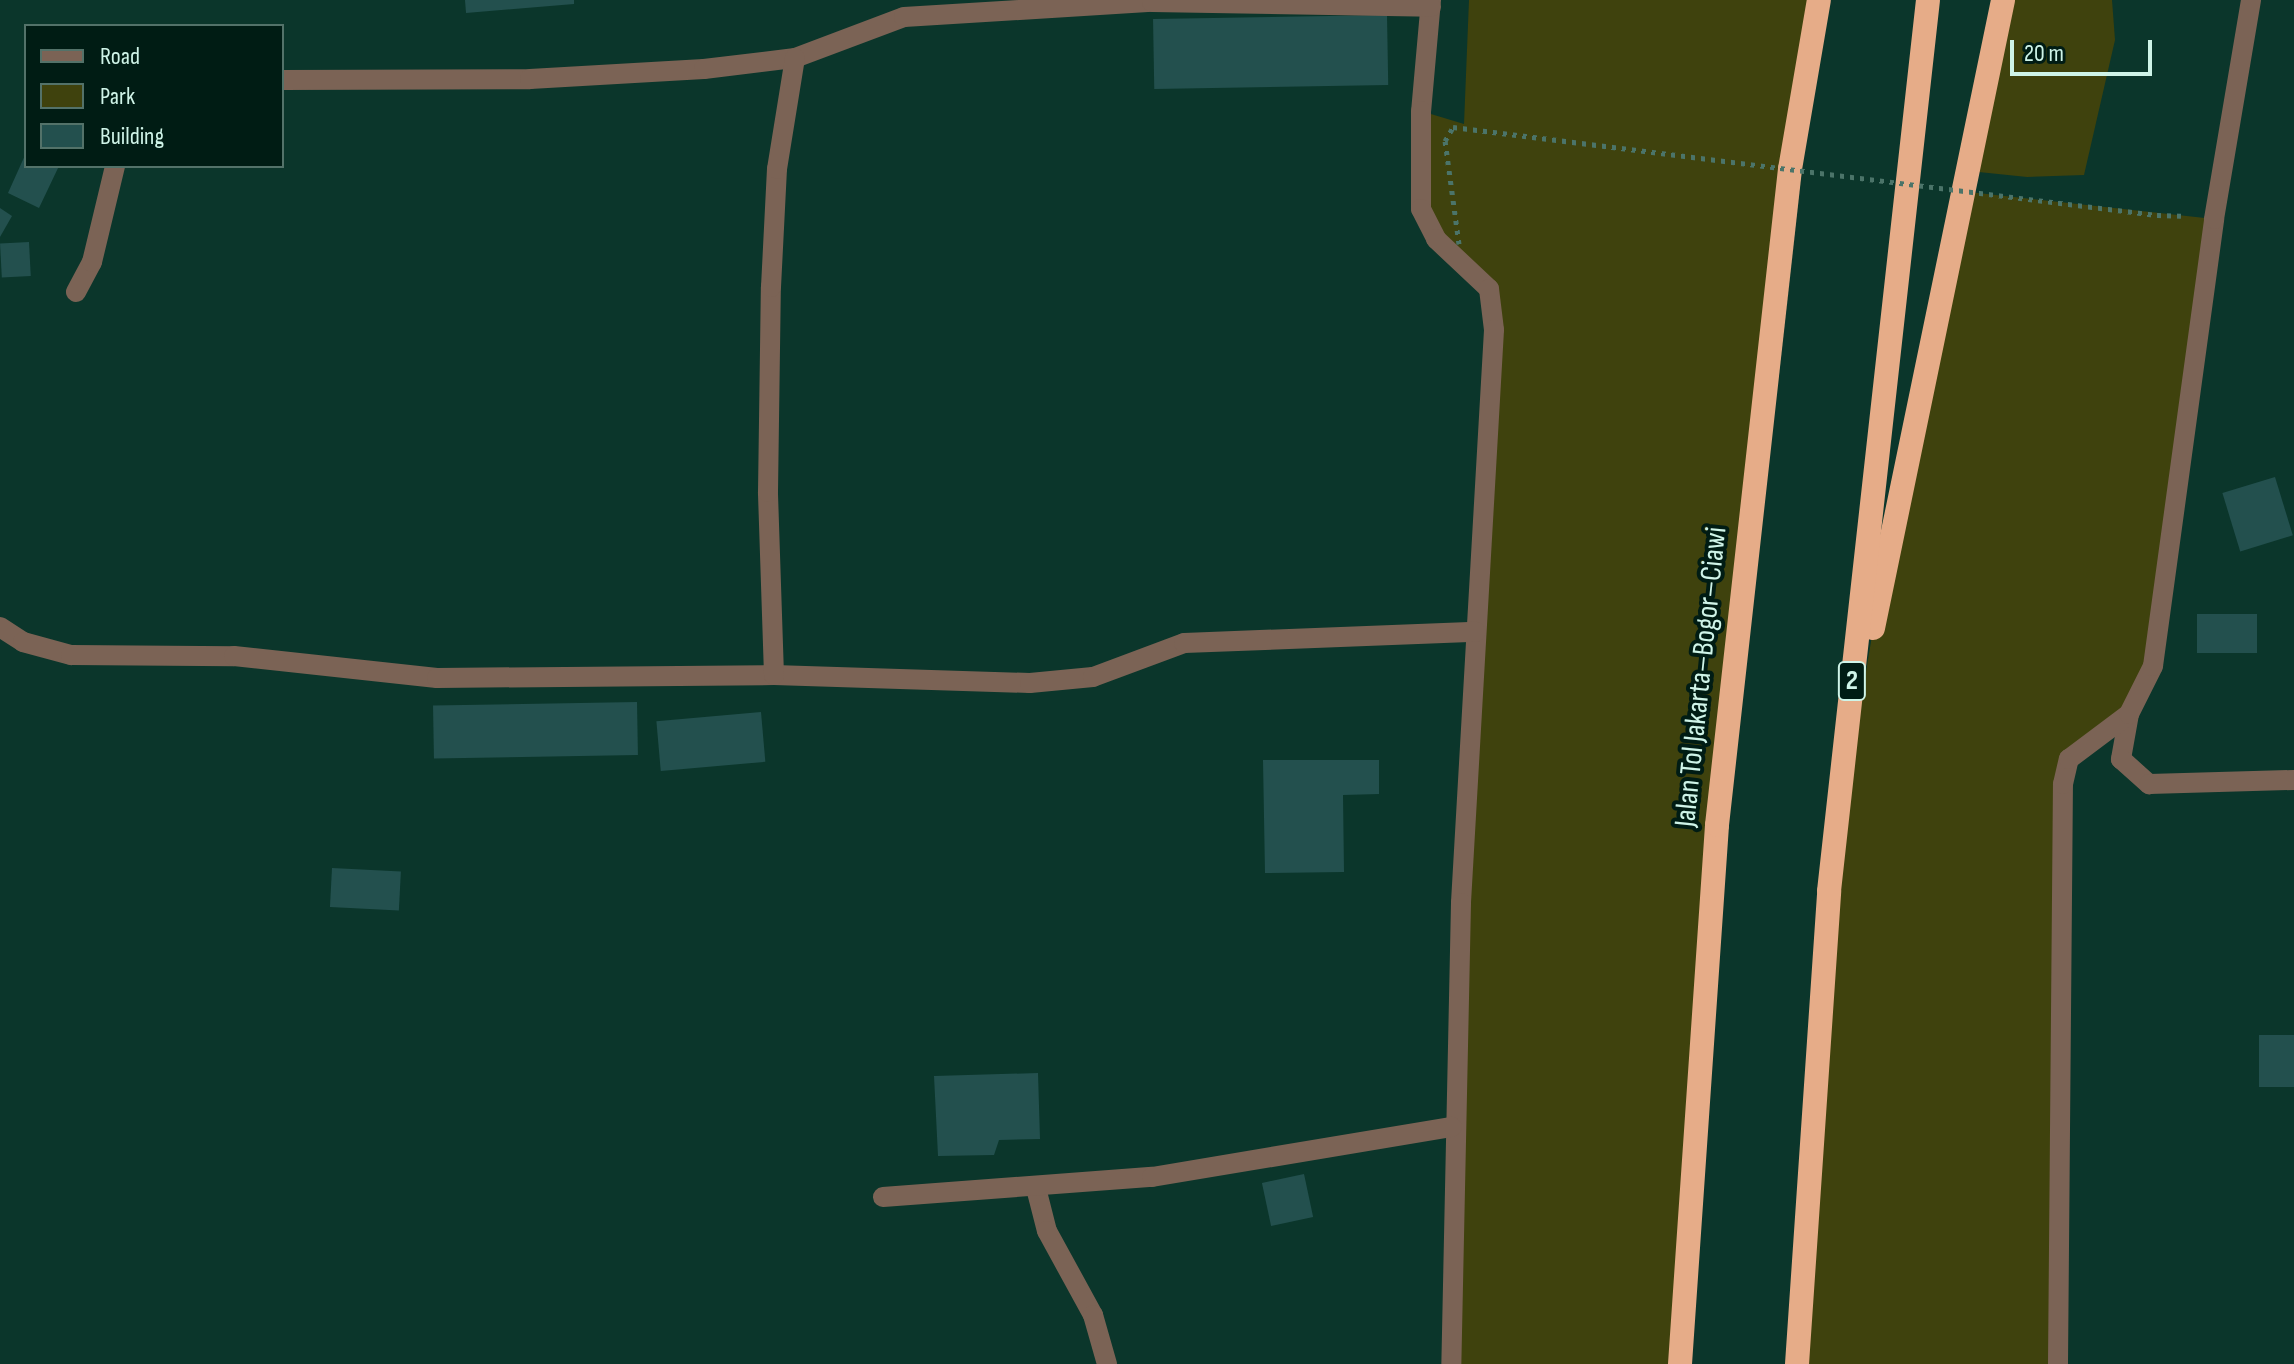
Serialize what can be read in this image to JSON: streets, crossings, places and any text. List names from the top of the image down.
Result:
{
  "streets": {
    "highway": ["Jalan Tol Jakarta–Bogor–Ciawi", "2"]
  },
  "legend": ["Road", "Park", "Building"],
  "scale_bar": "20 m"
}
